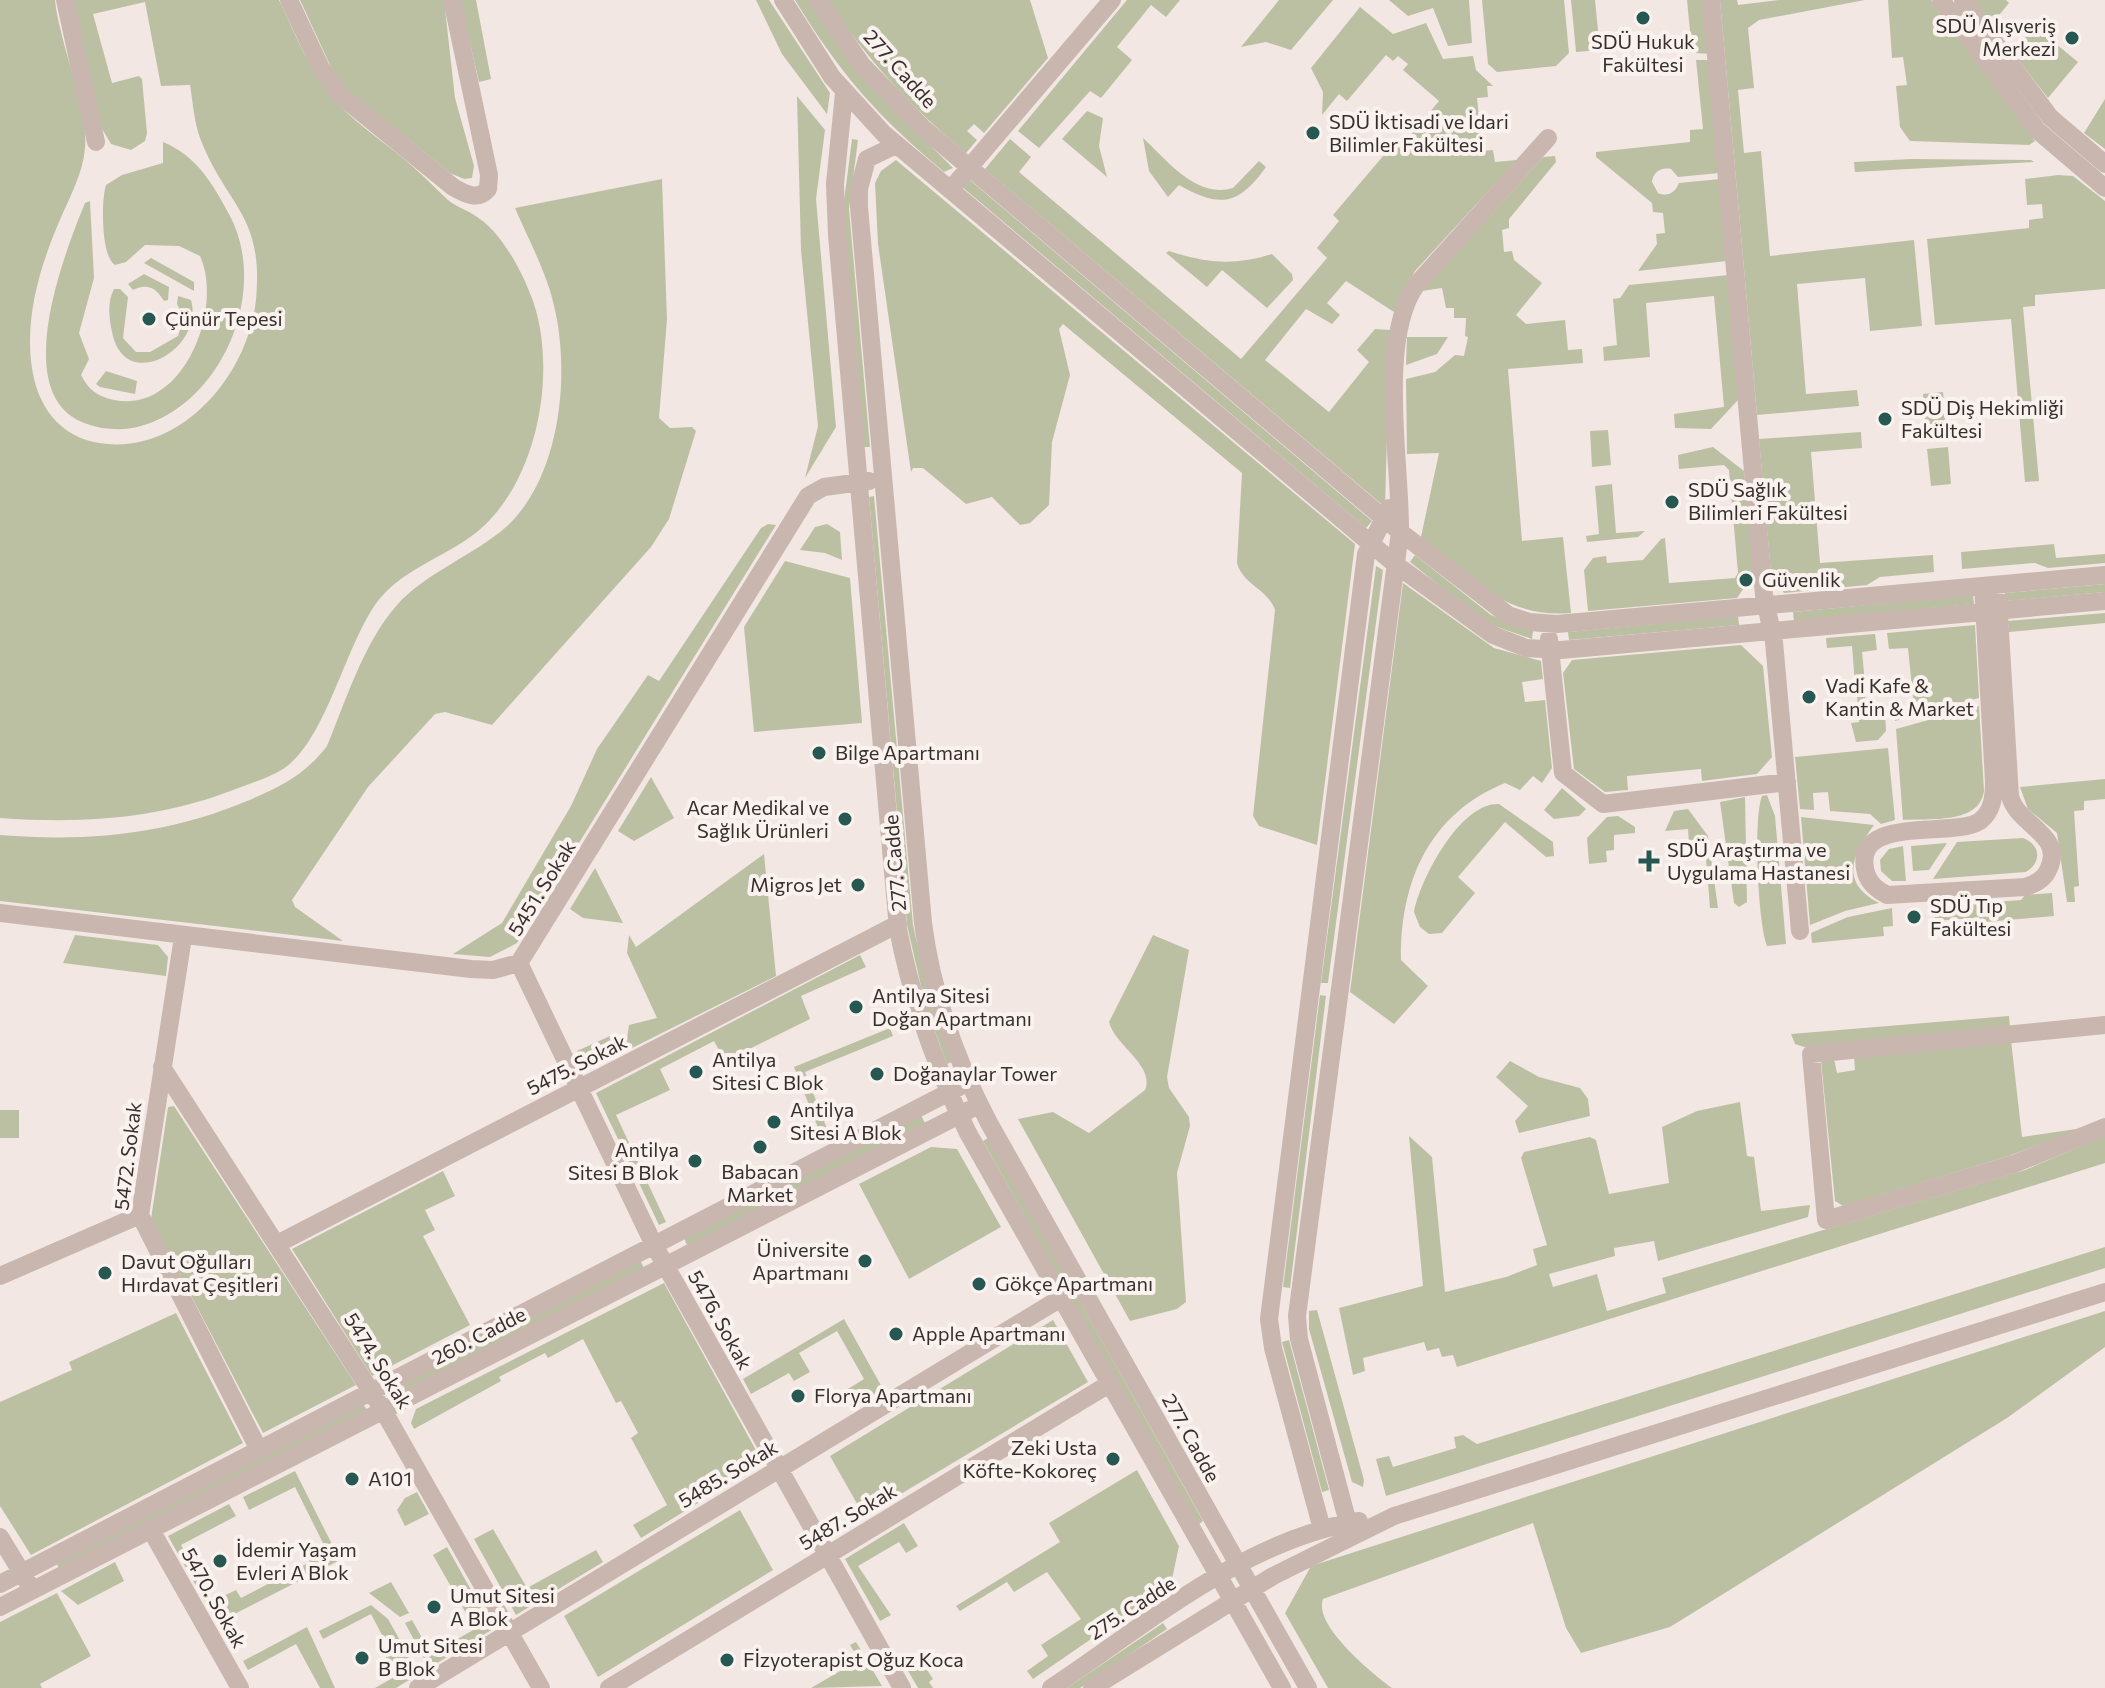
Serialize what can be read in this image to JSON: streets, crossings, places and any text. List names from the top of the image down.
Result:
{
  "streets": {
    "street": [
      "277. Cadde",
      "5451. Sokak",
      "5475. Sokak",
      "5472. Sokak",
      "5476. Sokak",
      "260. Cadde",
      "5474. Sokak",
      "5485. Sokak",
      "5487. Sokak",
      "5470. Sokak",
      "275. Cadde"
    ]
  },
  "crossings": [
    ["277. Cadde", "5451. Sokak"],
    ["277. Cadde", "5475. Sokak"],
    ["277. Cadde", "260. Cadde"],
    ["277. Cadde", "5485. Sokak"],
    ["277. Cadde", "5487. Sokak"],
    ["277. Cadde", "275. Cadde"],
    ["5451. Sokak", "5472. Sokak"],
    ["5451. Sokak", "5476. Sokak"],
    ["5475. Sokak", "5476. Sokak"],
    ["5475. Sokak", "5474. Sokak"],
    ["5472. Sokak", "260. Cadde"],
    ["5472. Sokak", "5474. Sokak"],
    ["5476. Sokak", "260. Cadde"],
    ["5476. Sokak", "5485. Sokak"],
    ["5476. Sokak", "5487. Sokak"],
    ["260. Cadde", "5474. Sokak"],
    ["260. Cadde", "5470. Sokak"],
    ["5474. Sokak", "5485. Sokak"]
  ],
  "places": {
    "other": [
      "SDÜ Hukuk Fakültesi",
      "SDÜ Alışveriş Merkezi",
      "SDÜ İktisadi ve İdari Bilimler Fakültesi",
      "Çünür Tepesi",
      "SDÜ Diş Hekimliği Fakültesi",
      "SDÜ Sağlık Bilimleri Fakültesi",
      "Güvenlik",
      "Vadi Kafe & Kantin & Market",
      "Bilge Apartmanı",
      "Acar Medikal ve Sağlık Ürünleri",
      "Migros Jet",
      "SDÜ Tıp Fakültesi",
      "Antilya Sitesi Doğan Apartmanı",
      "Antilya Sitesi C Blok",
      "Doğanaylar Tower",
      "Antilya Sitesi A Blok",
      "Babacan Market",
      "Antilya Sitesi B Blok",
      "Üniversite Apartmanı",
      "Davut Oğulları Hırdavat Çeşitleri",
      "Gökçe Apartmanı",
      "Apple Apartmanı",
      "Florya Apartmanı",
      "Zeki Usta Köfte-Kokoreç",
      "A101",
      "İdemir Yaşam Evleri A Blok",
      "Umut Sitesi A Blok",
      "Umut Sitesi B Blok",
      "Fİzyoterapist Oğuz Koca"
    ],
    "health": ["SDÜ Araştırma ve Uygulama Hastanesi"]
  }
}
